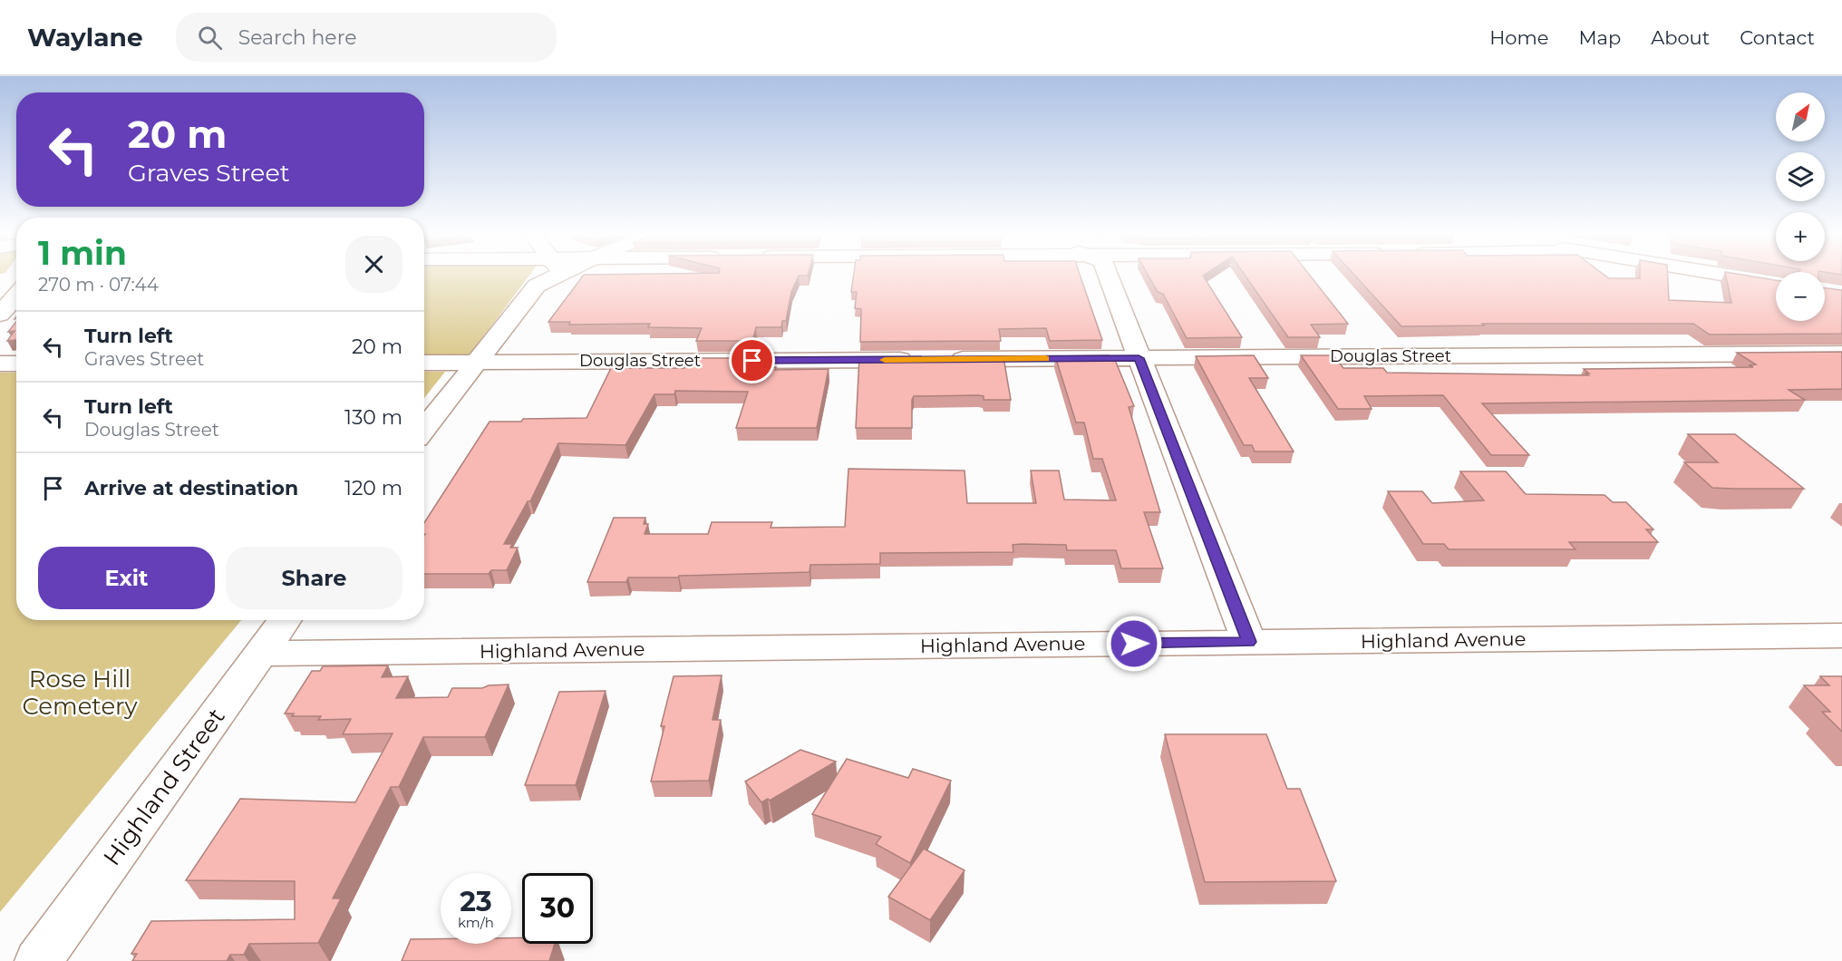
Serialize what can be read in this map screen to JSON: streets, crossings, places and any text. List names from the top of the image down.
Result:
{
  "streets": {
    "street": ["Douglas Street", "Highland Avenue", "Highland Street"]
  },
  "crossings": [
    ["Highland Avenue", "Highland Street"]
  ],
  "parks": ["Rose Hill Cemetery"],
  "north": "top right",
  "page": {
    "header": "Waylane",
    "search": "Search here",
    "nav": [
      "Home",
      "Map",
      "About",
      "Contact"
    ],
    "map_buttons": ["+", "−"],
    "turn": ["20 m", "Graves Street"],
    "heading": ["1 min", "270 m · 07:44"],
    "list": [
      {
        "name": "Turn left",
        "note": "Graves Street",
        "value": "20 m"
      },
      {
        "name": "Turn left",
        "note": "Douglas Street",
        "value": "130 m"
      },
      {
        "name": "Arrive at destination",
        "value": "120 m"
      }
    ],
    "buttons": ["Exit", "Share"],
    "speed": "23 km/h",
    "limit": "30"
  }
}
